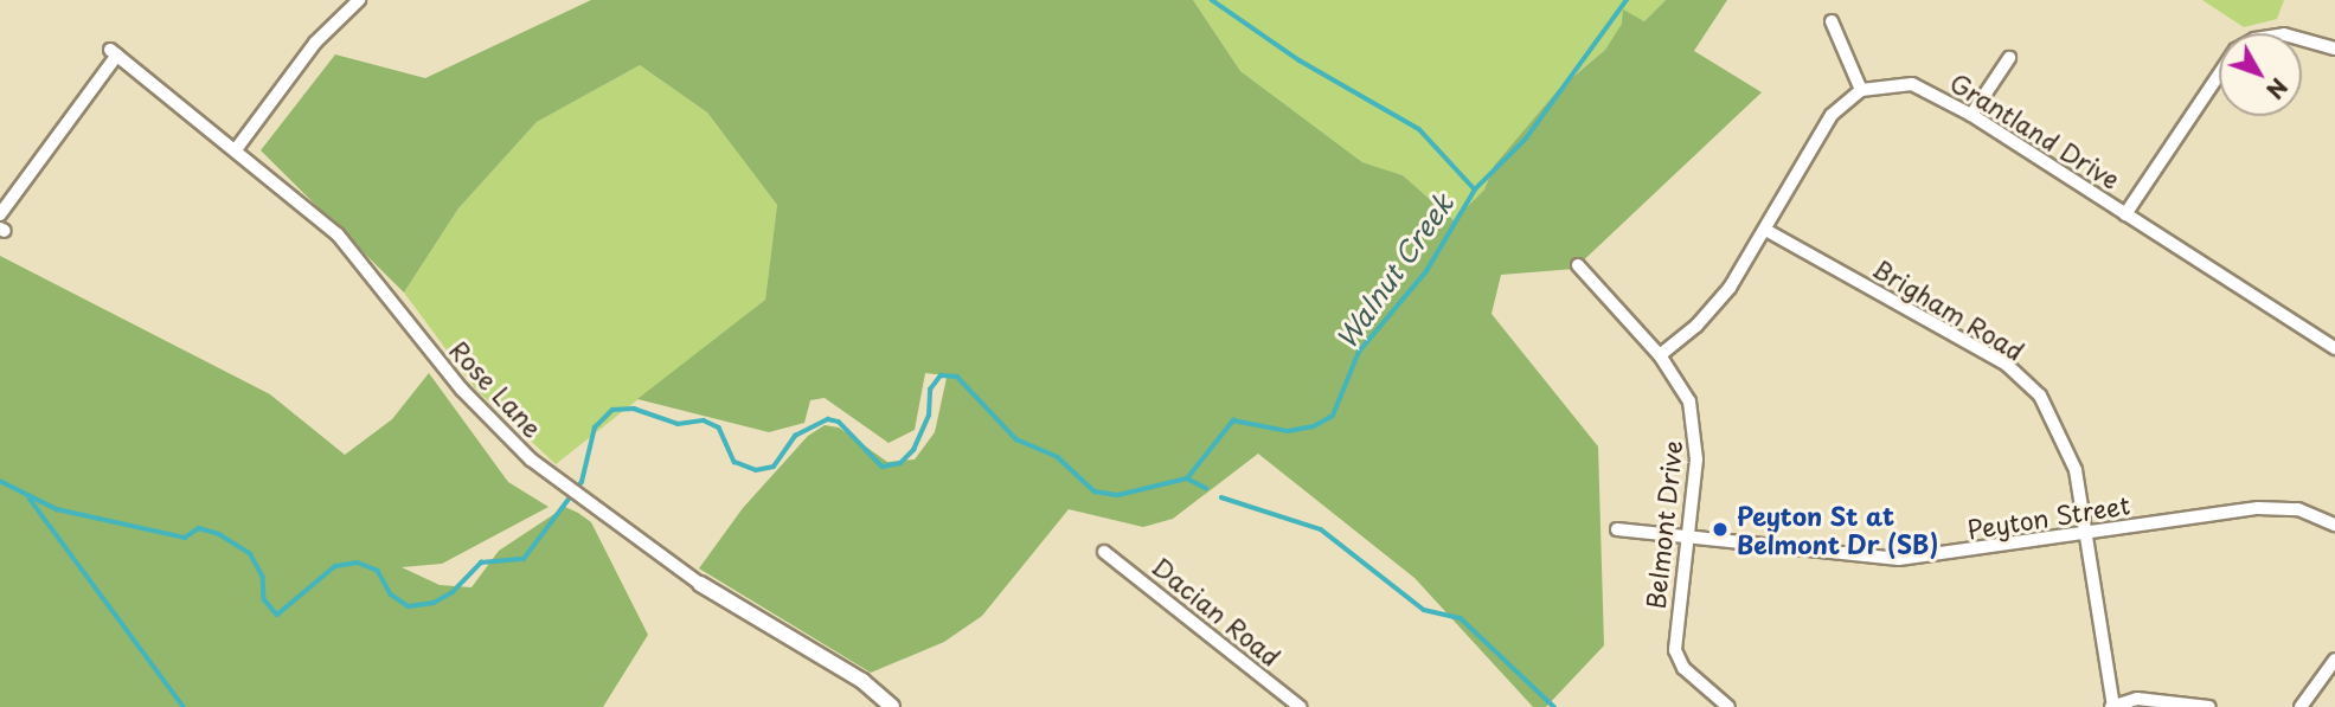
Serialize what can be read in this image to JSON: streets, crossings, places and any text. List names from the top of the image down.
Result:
{
  "streets": {
    "street": [
      "Grantland Drive",
      "Brigham Road",
      "Rose Lane",
      "Peyton Street",
      "Belmont Drive",
      "Dacian Road"
    ]
  },
  "crossings": [
    ["Brigham Road", "Peyton Street"],
    ["Peyton Street", "Belmont Drive"]
  ],
  "water": ["Walnut Creek"],
  "places": ["Peyton St at Belmont Dr (SB)"],
  "north": "bottom right"
}
